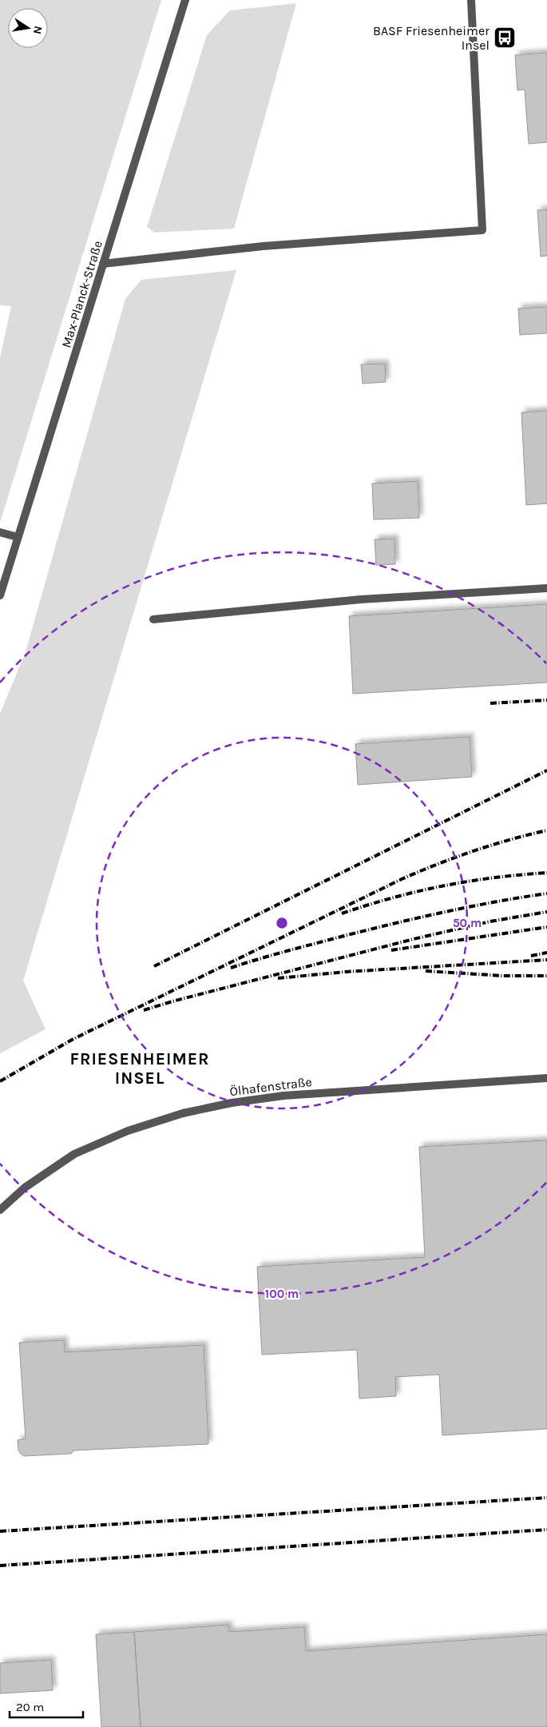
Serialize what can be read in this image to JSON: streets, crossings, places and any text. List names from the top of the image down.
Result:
{
  "streets": {
    "street": ["Max-Planck-Straße", "Ölhafenstraße"]
  },
  "districts": ["FRIESENHEIMER INSEL"],
  "places": {
    "bus stop": ["BASF Friesenheimer Insel"]
  },
  "scale_bar": "20 m",
  "north": "right",
  "rings": ["50 m", "100 m"]
}
